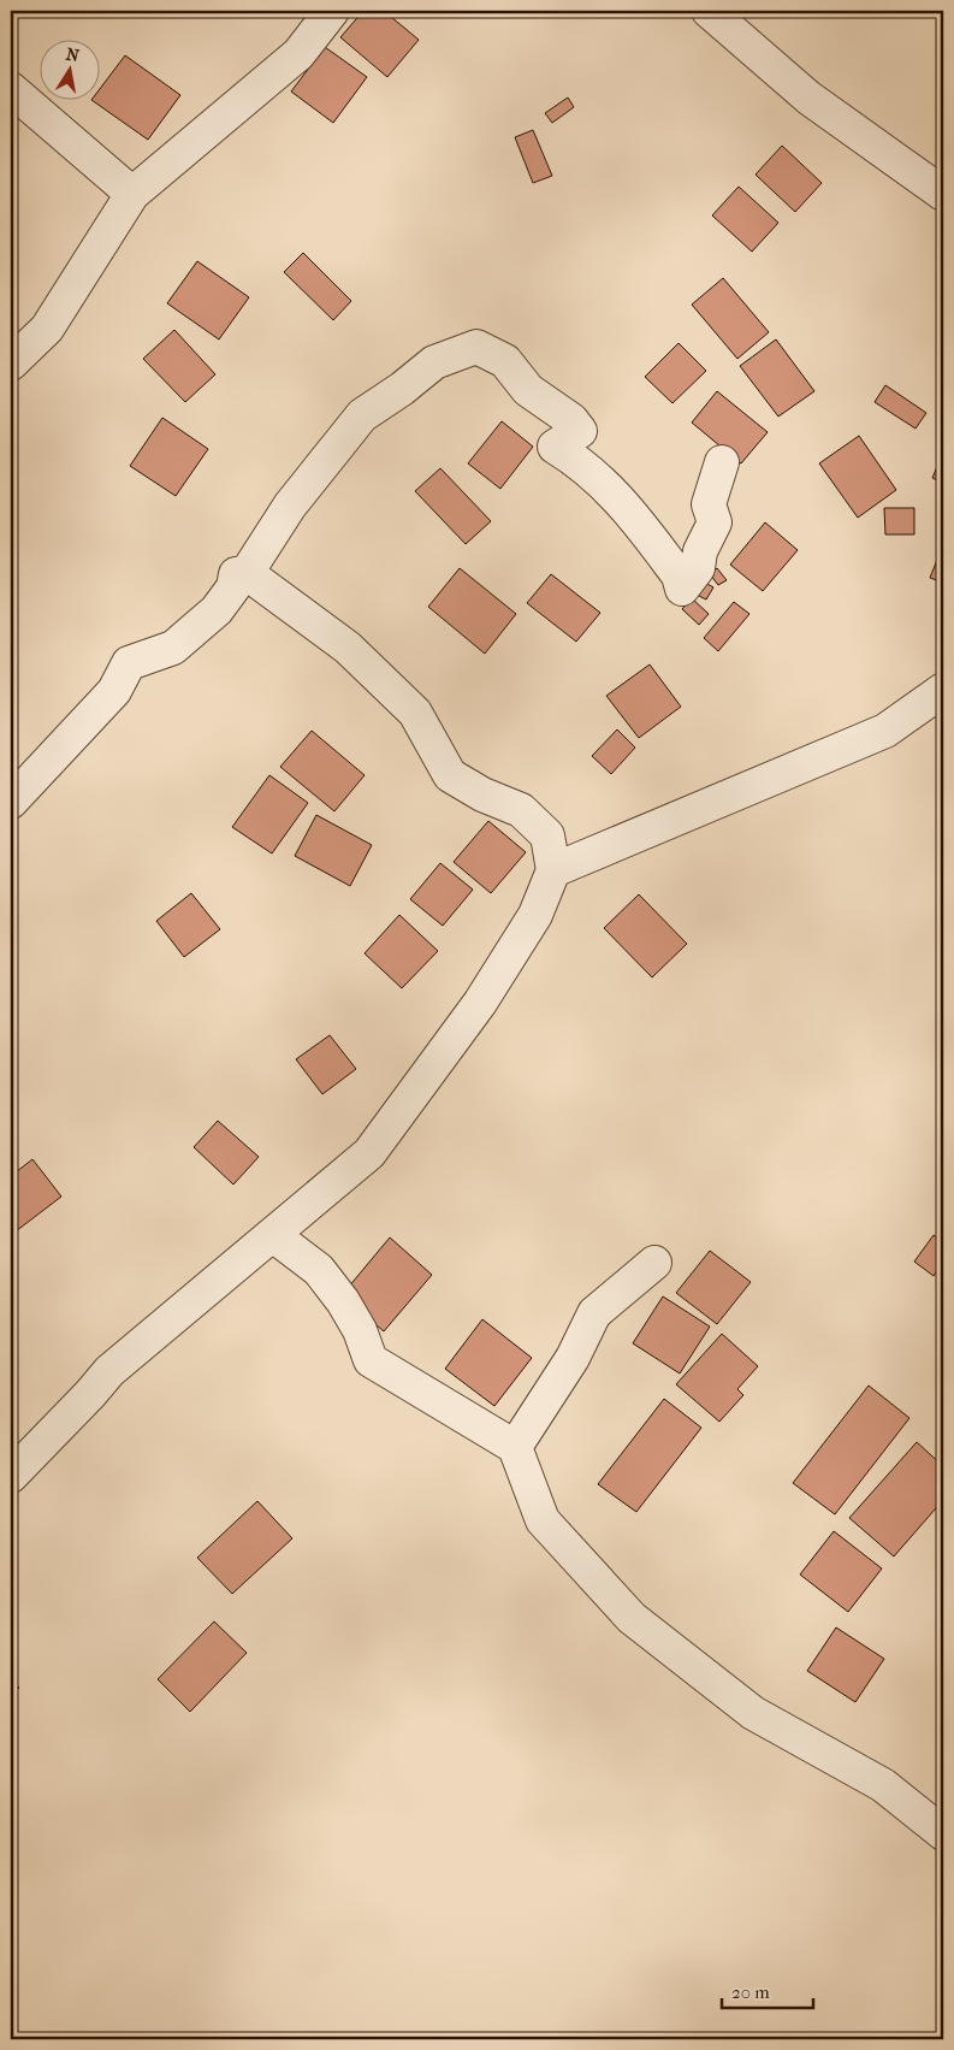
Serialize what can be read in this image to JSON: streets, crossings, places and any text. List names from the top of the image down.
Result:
{
  "scale_bar": "20 m",
  "north": "top"
}
